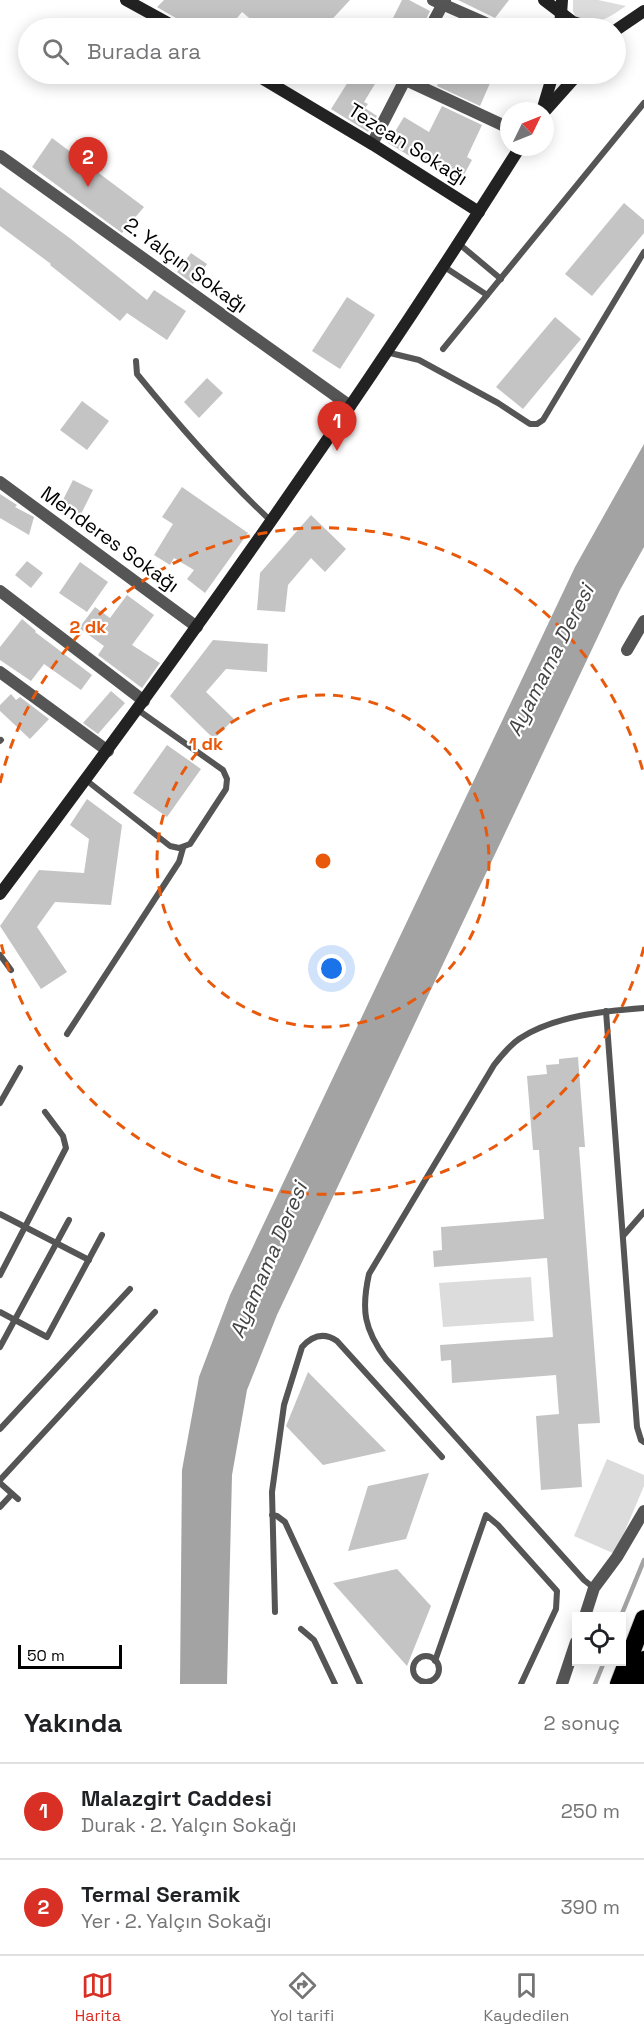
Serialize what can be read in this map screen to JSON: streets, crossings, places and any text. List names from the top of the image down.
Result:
{
  "streets": {
    "main road": ["Tezcan Sokağı"],
    "street": ["2. Yalçın Sokağı", "Menderes Sokağı"]
  },
  "water": ["Ayamama Deresi"],
  "scale_bar": "50 m",
  "north": "top right",
  "page": {
    "search": "Burada ara",
    "pins": ["2", "1"],
    "scale": "50 m",
    "heading": ["Yakında", "2 sonuç"],
    "list": [
      {
        "mark": "1",
        "name": "Malazgirt Caddesi",
        "note": "Durak · 2. Yalçın Sokağı",
        "value": "250 m"
      },
      {
        "mark": "2",
        "name": "Termal Seramik",
        "note": "Yer · 2. Yalçın Sokağı",
        "value": "390 m"
      }
    ],
    "nav": ["Harita", "Yol tarifi", "Kaydedilen"]
  },
  "rings": ["2 dk", "1 dk"]
}
